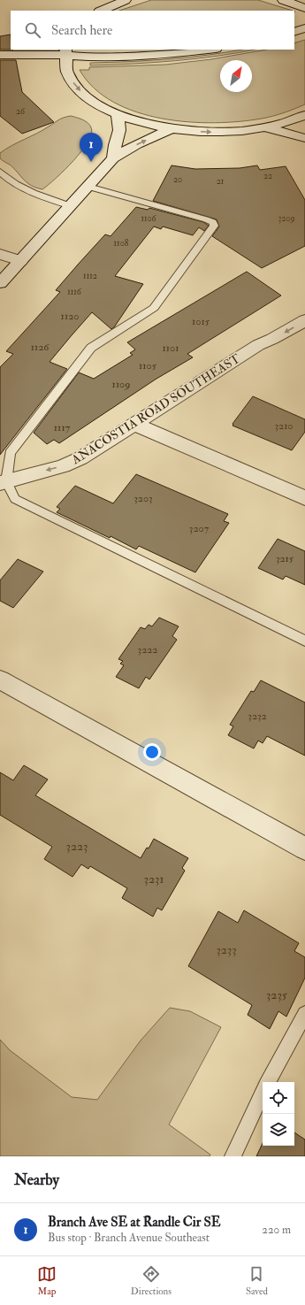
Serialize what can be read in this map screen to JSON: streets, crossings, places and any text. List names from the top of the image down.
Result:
{
  "streets": {
    "main road": ["ANACOSTIA ROAD SOUTHEAST"]
  },
  "one_way": ["ANACOSTIA ROAD SOUTHEAST"],
  "house_numbers": [
    "26",
    "22",
    "20",
    "21",
    "1106",
    "3209",
    "1108",
    "1112",
    "1116",
    "1120",
    "1015",
    "1126",
    "1101",
    "1105",
    "1109",
    "3210",
    "1117",
    "3203",
    "3207",
    "3215",
    "3222",
    "3232",
    "3223",
    "3231",
    "3233",
    "3235"
  ],
  "north": "top right",
  "page": {
    "search": "Search here",
    "pins": "1",
    "heading": "Nearby",
    "list": [
      {
        "mark": "1",
        "name": "Branch Ave SE at Randle Cir SE",
        "note": "Bus stop · Branch Avenue Southeast",
        "value": "220 m"
      }
    ],
    "nav": ["Map", "Directions", "Saved"]
  }
}
